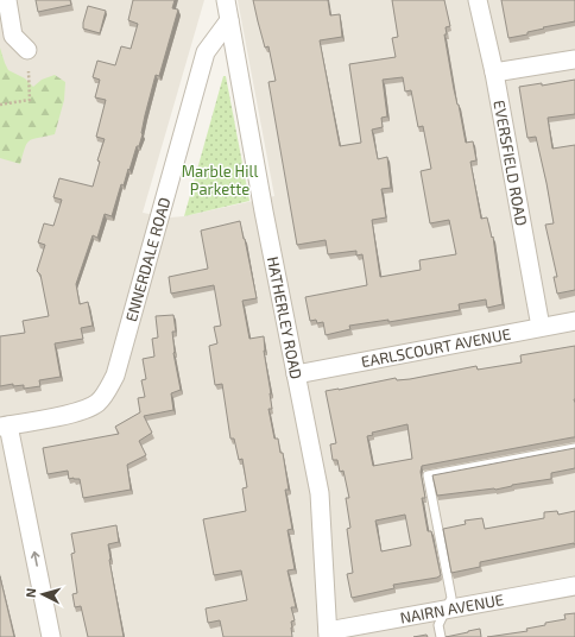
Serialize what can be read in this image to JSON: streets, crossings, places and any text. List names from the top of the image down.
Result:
{
  "streets": {
    "street": [
      "EVERSFIELD ROAD",
      "ENNERDALE ROAD",
      "HATHERLEY ROAD",
      "EARLSCOURT AVENUE",
      "NAIRN AVENUE"
    ]
  },
  "crossings": [
    ["EVERSFIELD ROAD", "EARLSCOURT AVENUE"],
    ["ENNERDALE ROAD", "HATHERLEY ROAD"],
    ["HATHERLEY ROAD", "EARLSCOURT AVENUE"],
    ["HATHERLEY ROAD", "NAIRN AVENUE"]
  ],
  "parks": ["Marble Hill Parkette"],
  "north": "left"
}
